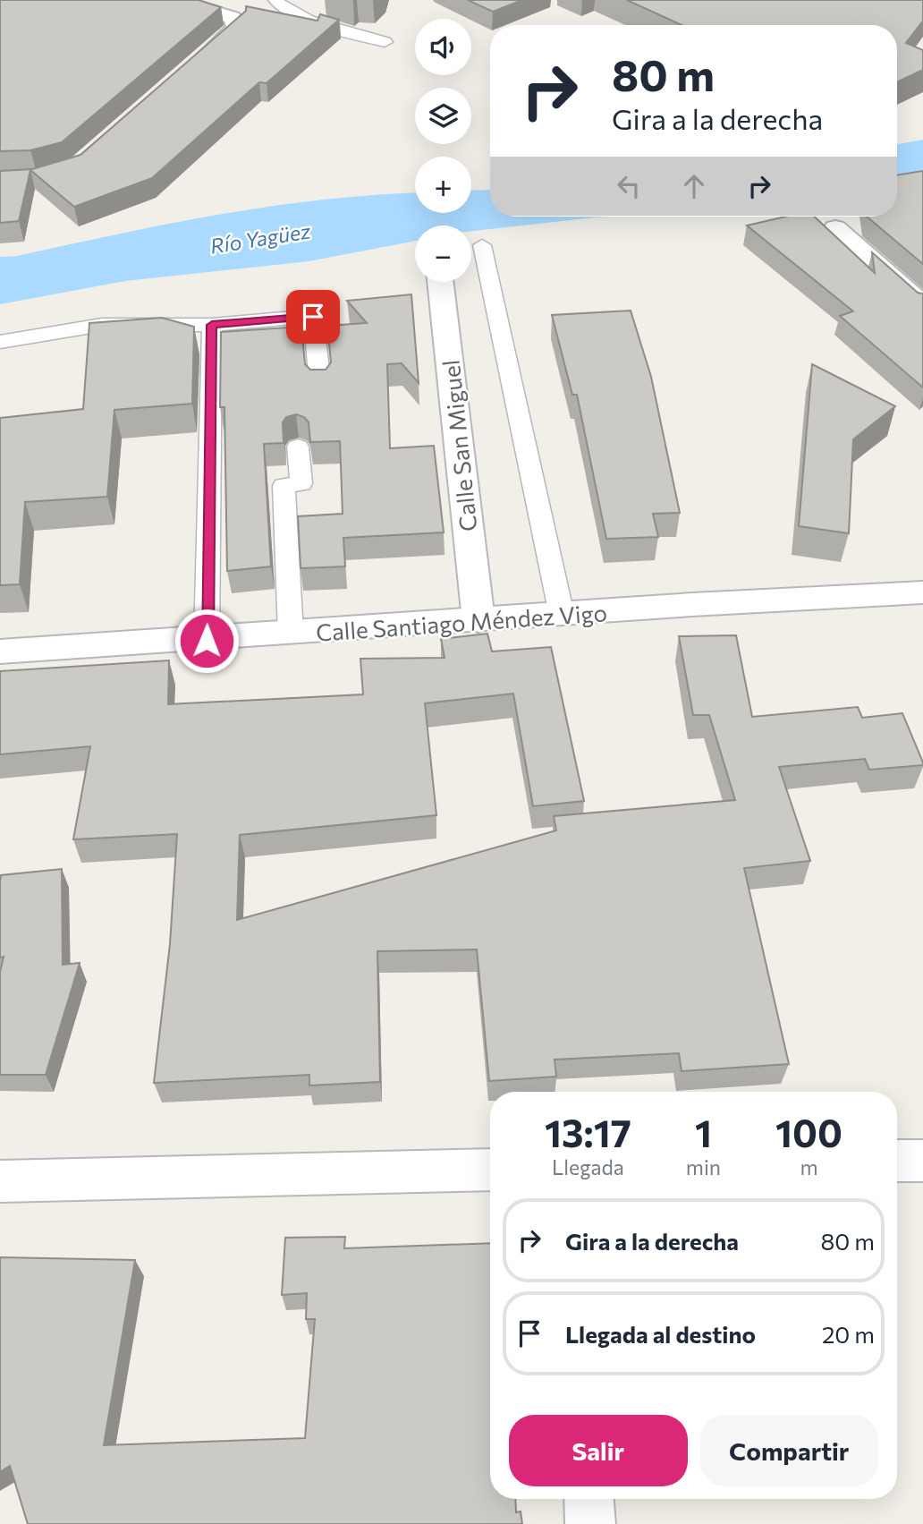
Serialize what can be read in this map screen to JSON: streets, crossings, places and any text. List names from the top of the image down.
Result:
{
  "streets": {
    "street": ["Calle San Miguel", "Calle Santiago Méndez Vigo"]
  },
  "crossings": [
    ["Calle San Miguel", "Calle Santiago Méndez Vigo"]
  ],
  "water": ["Río Yagüez"],
  "page": {
    "map_buttons": ["+", "−"],
    "turn": ["80 m", "Gira a la derecha"],
    "eta": [
      "13:17",
      "Llegada",
      "1",
      "min",
      "100",
      "m"
    ],
    "list": [
      {
        "name": "Gira a la derecha",
        "value": "80 m"
      },
      {
        "name": "Llegada al destino",
        "value": "20 m"
      }
    ],
    "buttons": ["Salir", "Compartir"]
  }
}
